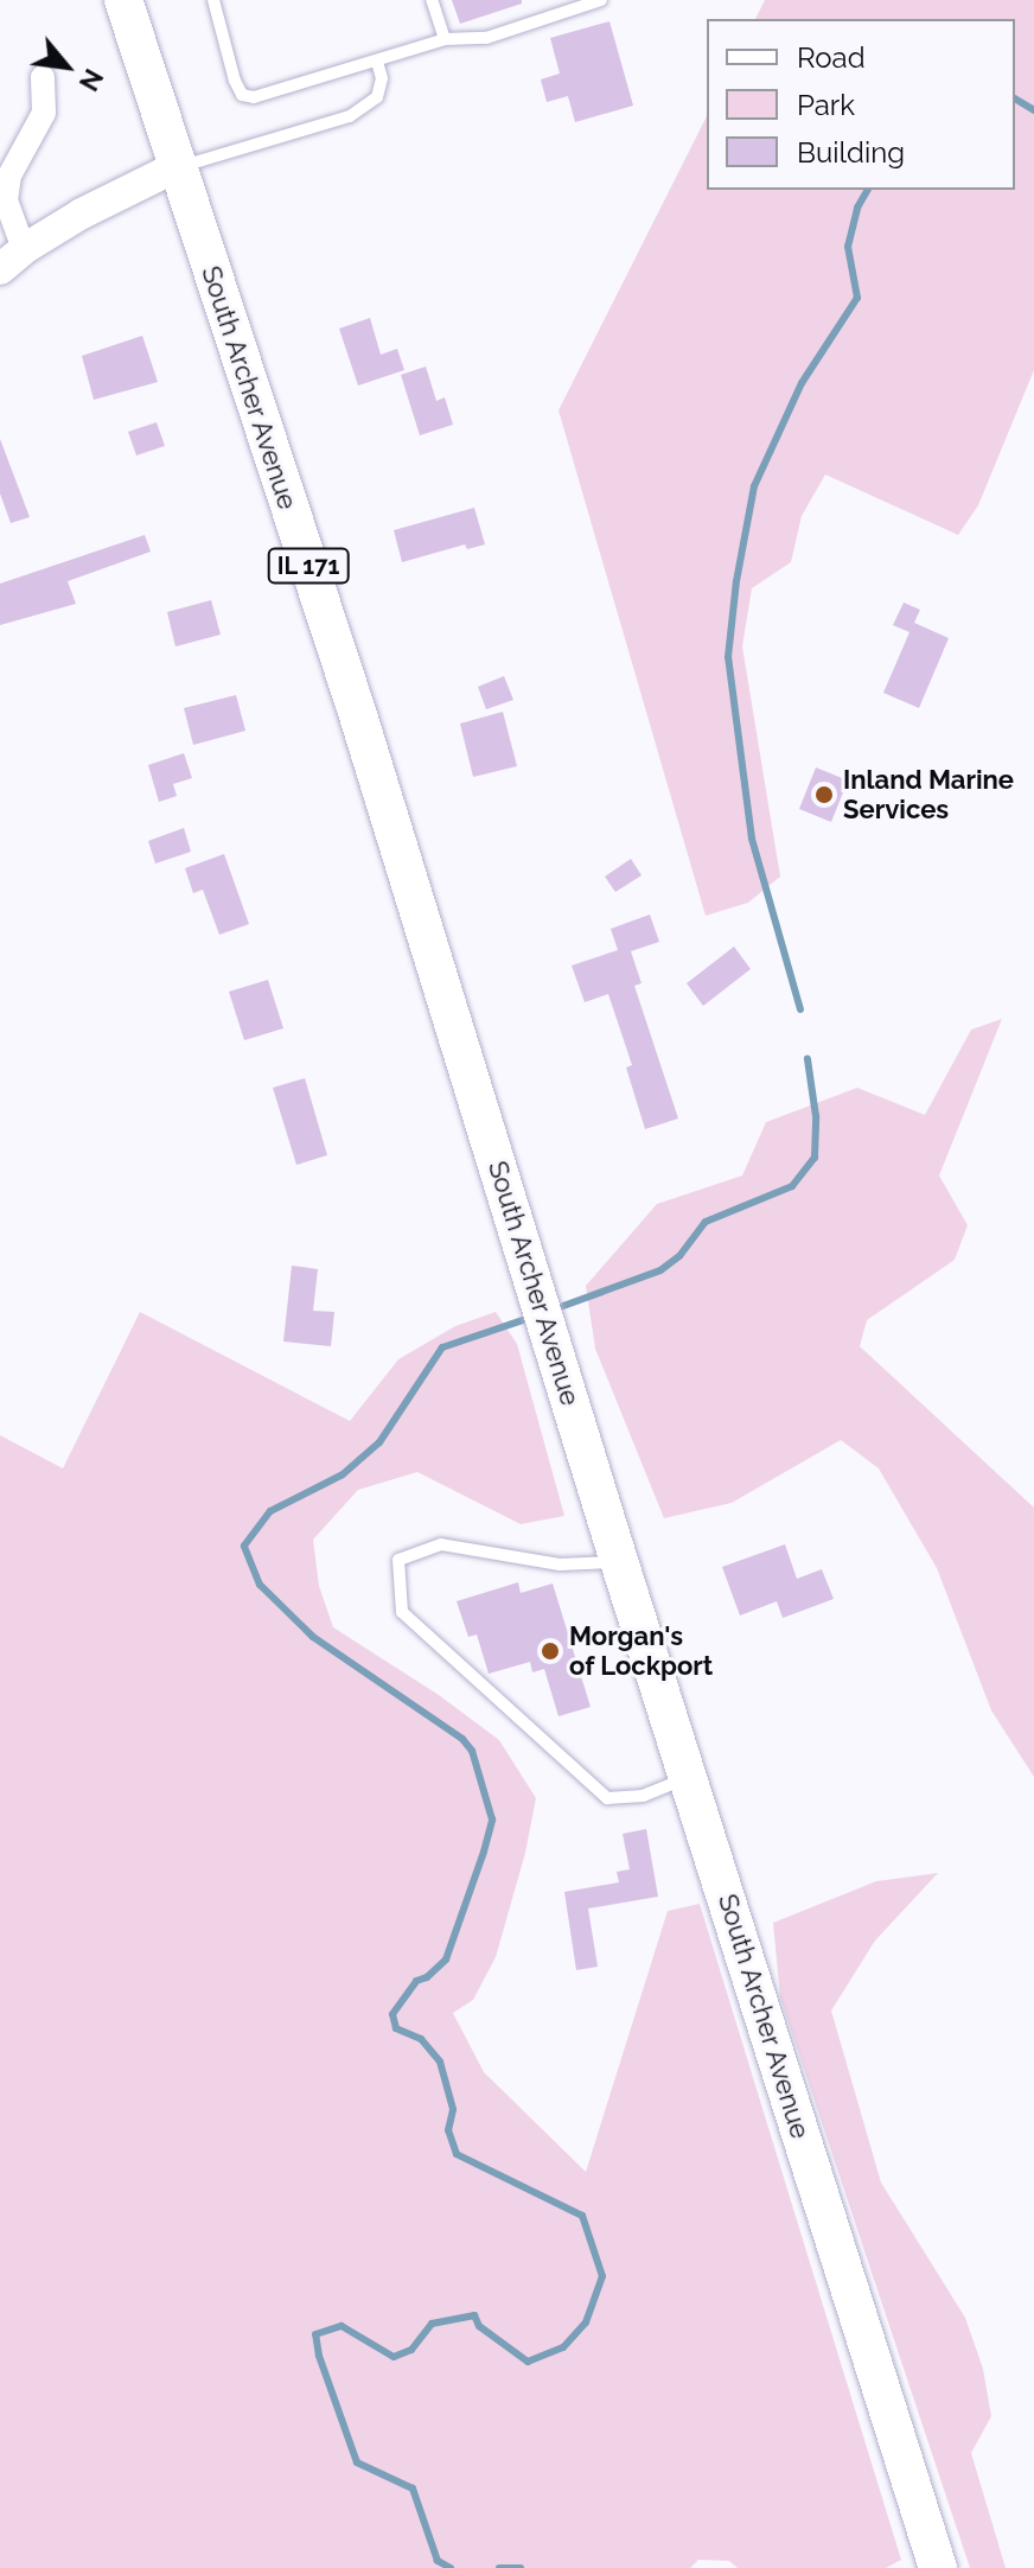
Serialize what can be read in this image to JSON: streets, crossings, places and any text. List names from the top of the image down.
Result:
{
  "streets": {
    "main road": ["South Archer Avenue", "IL 171"]
  },
  "places": ["Inland Marine Services", "Morgan's of Lockport"],
  "legend": ["Road", "Park", "Building"],
  "north": "bottom right"
}
